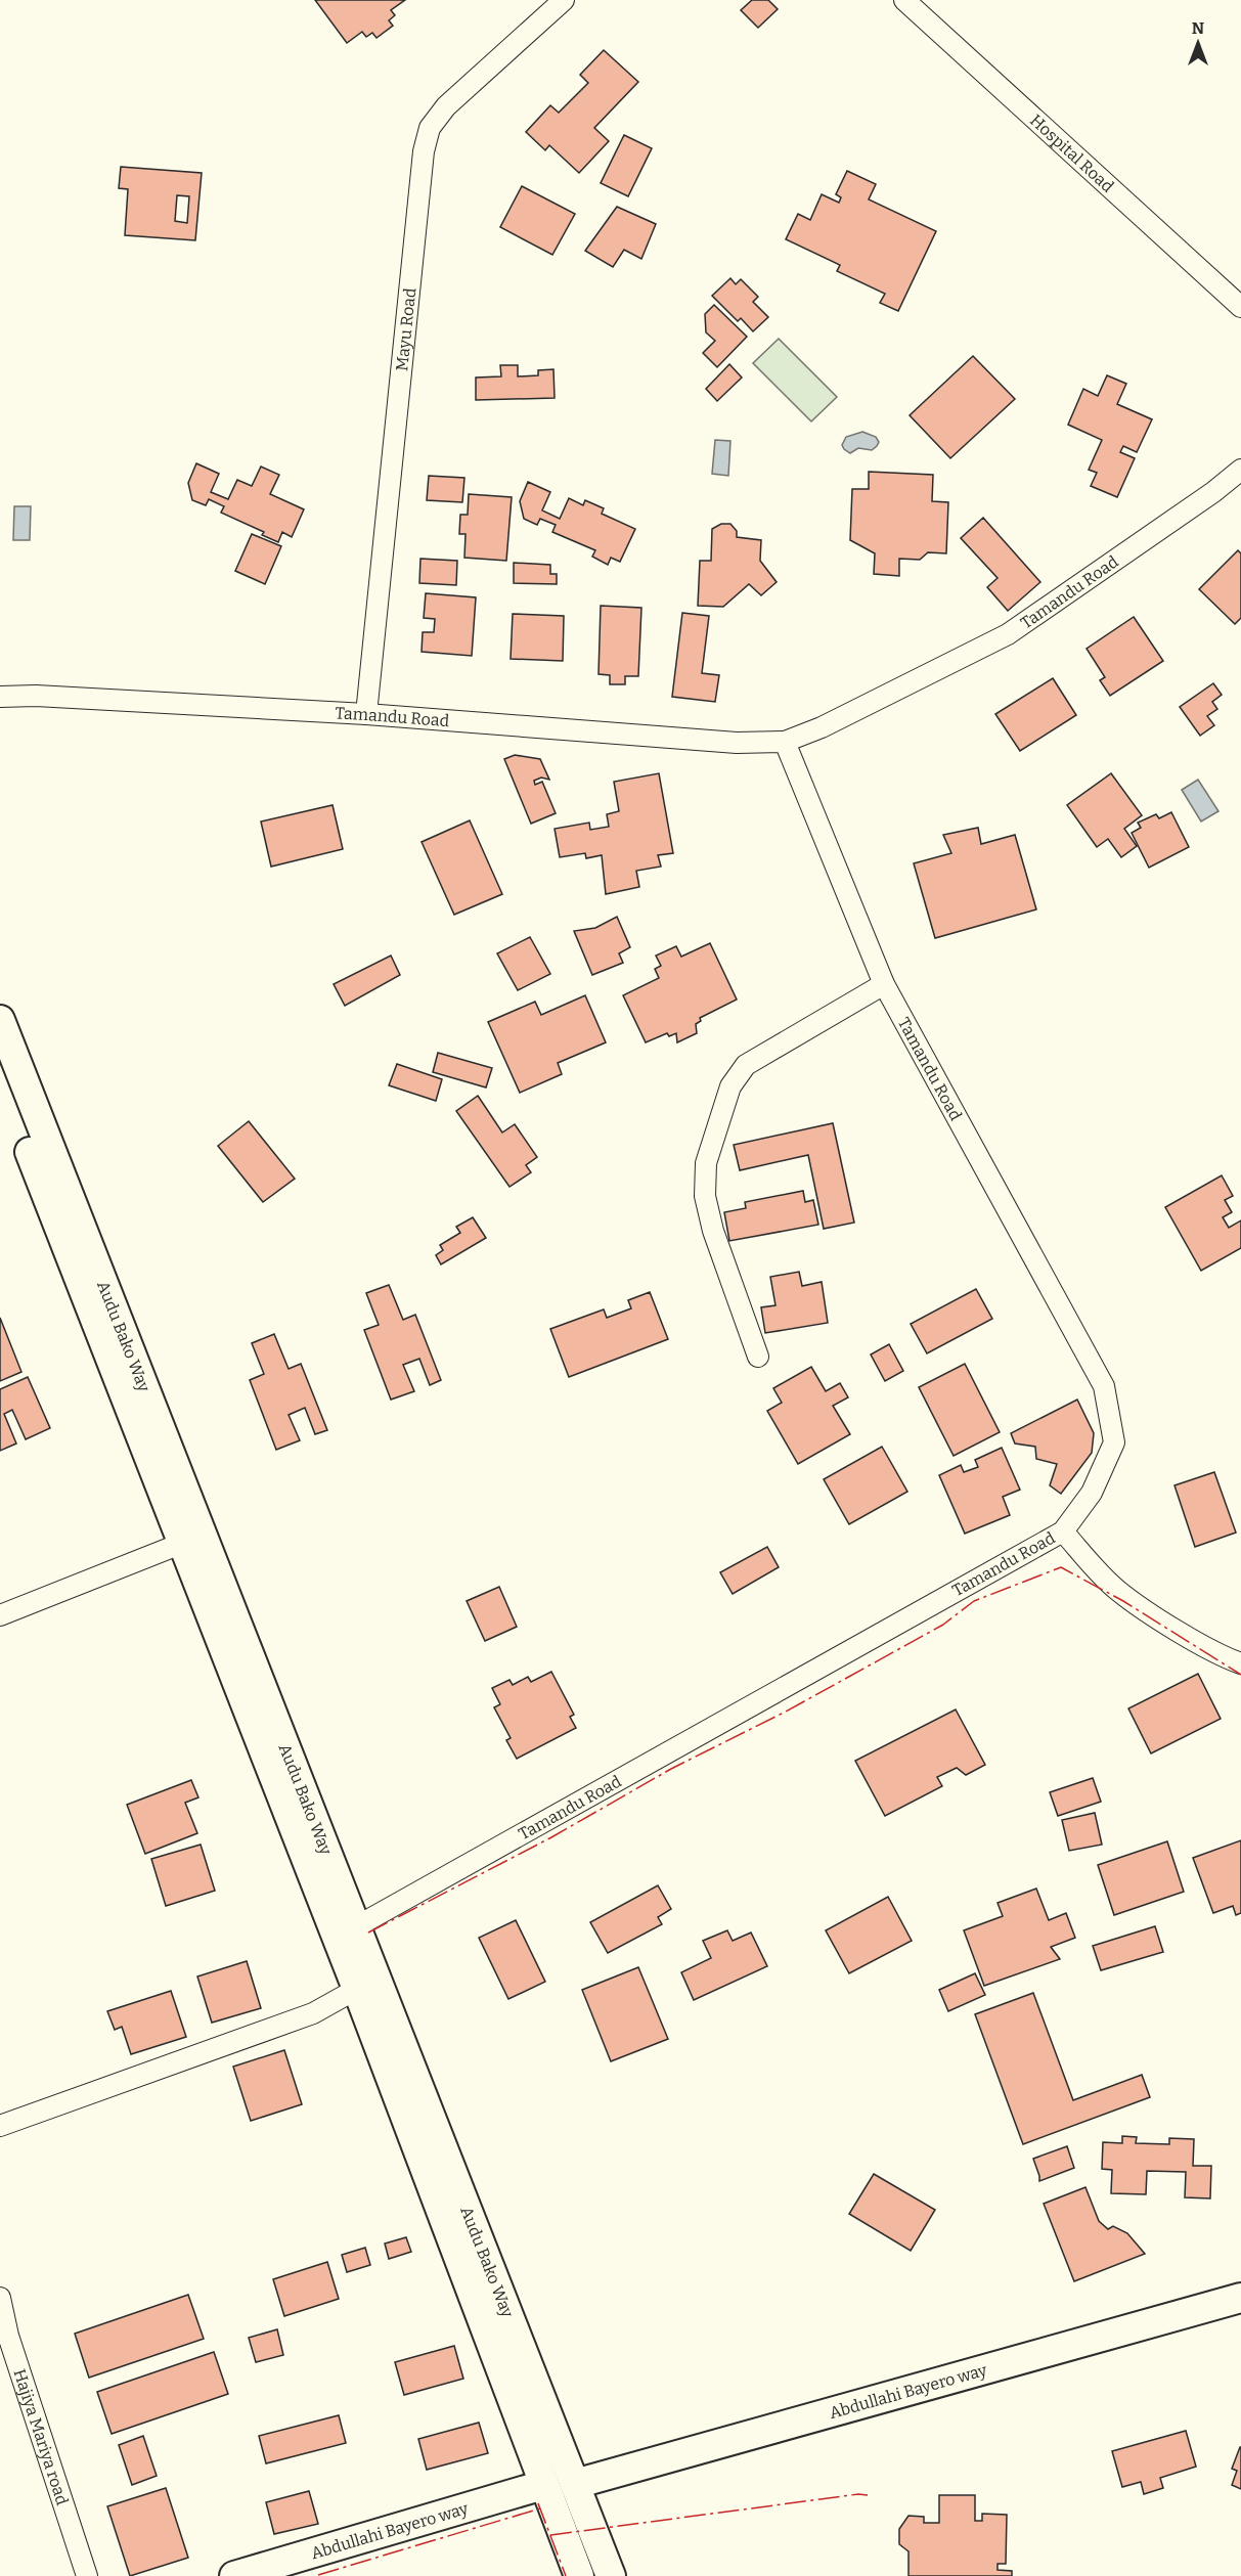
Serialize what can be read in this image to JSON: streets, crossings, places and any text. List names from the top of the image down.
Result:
{
  "streets": {
    "main road": ["Audu Bako Way", "Abdullahi Bayero way"],
    "street": [
      "Hospital Road",
      "Mayu Road",
      "Tamandu Road",
      "Hajiya Mariya road"
    ]
  },
  "crossings": [
    ["Mayu Road", "Tamandu Road"],
    ["Tamandu Road", "Audu Bako Way"],
    ["Audu Bako Way", "Abdullahi Bayero way"]
  ],
  "north": "top"
}
